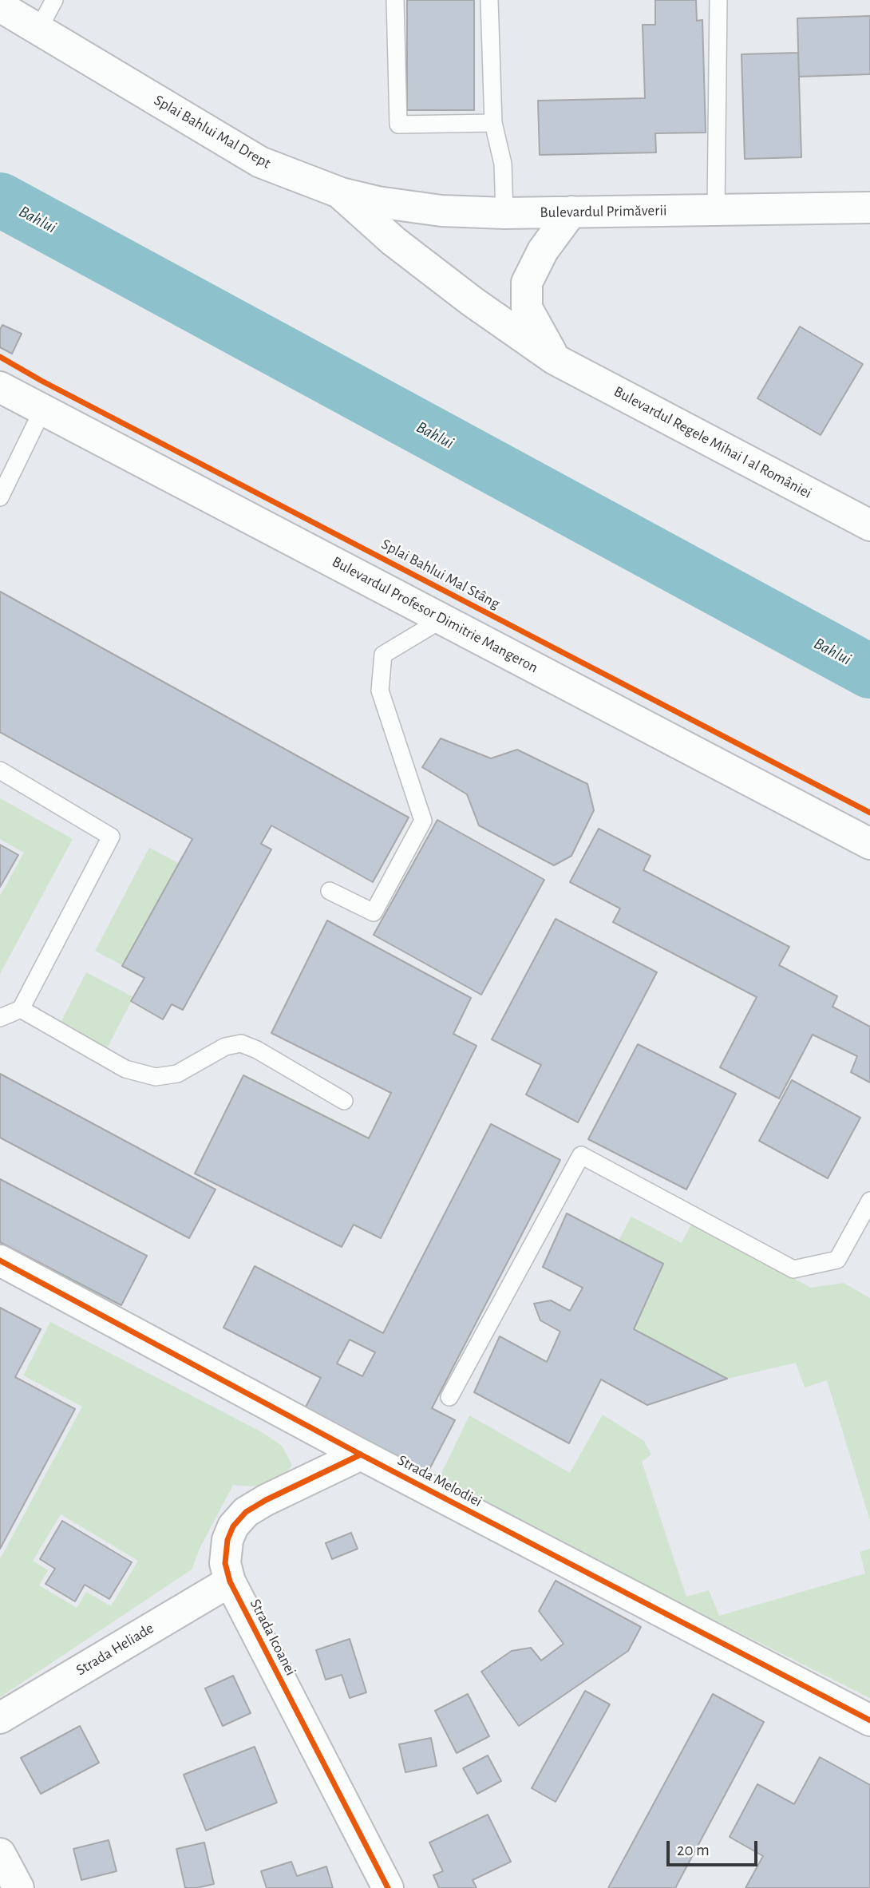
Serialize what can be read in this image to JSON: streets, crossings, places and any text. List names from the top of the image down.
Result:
{
  "streets": {
    "main road": [
      "Splai Bahlui Mal Drept",
      "Bulevardul Primăverii",
      "Bulevardul Regele Mihai I al României",
      "Bulevardul Profesor Dimitrie Mangeron",
      "Strada Melodiei",
      "Strada Icoanei",
      "Strada Heliade"
    ],
    "cycle path": ["Splai Bahlui Mal Stâng"]
  },
  "crossings": [
    ["Splai Bahlui Mal Drept", "Bulevardul Primăverii"],
    ["Splai Bahlui Mal Drept", "Bulevardul Regele Mihai I al României"],
    ["Strada Melodiei", "Strada Icoanei"],
    ["Strada Icoanei", "Strada Heliade"]
  ],
  "water": ["Bahlui"],
  "scale_bar": "20 m"
}
